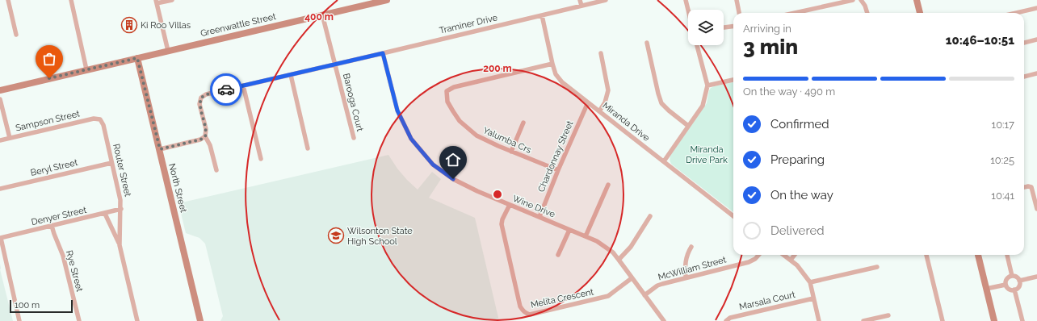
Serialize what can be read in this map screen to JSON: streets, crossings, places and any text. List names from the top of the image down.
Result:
{
  "streets": {
    "main road": ["Greenwattle Street", "North Street"],
    "street": [
      "Traminer Drive",
      "Barooga Court",
      "Sampson Street",
      "Miranda Drive",
      "Yalumba Crs",
      "Chardonnay Street",
      "Beryl Street",
      "Router Street",
      "Wine Drive",
      "Denyer Street",
      "McWilliam Street",
      "Rye Street",
      "Melita Crescent",
      "Marsala Court"
    ]
  },
  "crossings": [
    ["Traminer Drive", "Barooga Court"],
    ["Traminer Drive", "Miranda Drive"],
    ["Traminer Drive", "Wine Drive"],
    ["Greenwattle Street", "Barooga Court"],
    ["Greenwattle Street", "North Street"],
    ["Sampson Street", "Router Street"],
    ["Miranda Drive", "Yalumba Crs"],
    ["Miranda Drive", "Chardonnay Street"],
    ["Yalumba Crs", "Chardonnay Street"],
    ["Chardonnay Street", "Wine Drive"],
    ["Beryl Street", "Router Street"],
    ["Router Street", "Denyer Street"],
    ["Wine Drive", "McWilliam Street"],
    ["Wine Drive", "Melita Crescent"],
    ["Denyer Street", "Rye Street"]
  ],
  "parks": ["Miranda Drive Park"],
  "places": {
    "building": ["Ki Roo Villas"],
    "school or university": ["Wilsonton State High School"]
  },
  "scale_bar": "100 m",
  "page": {
    "heading": ["3 min", "Arriving in", "10:46–10:51"],
    "bar": "On the way · 490 m",
    "list": [
      ["Confirmed", "10:17"],
      ["Preparing", "10:25"],
      ["On the way", "10:41"],
      "Delivered"
    ],
    "scale": "100 m"
  },
  "rings": ["400 m", "200 m"]
}
